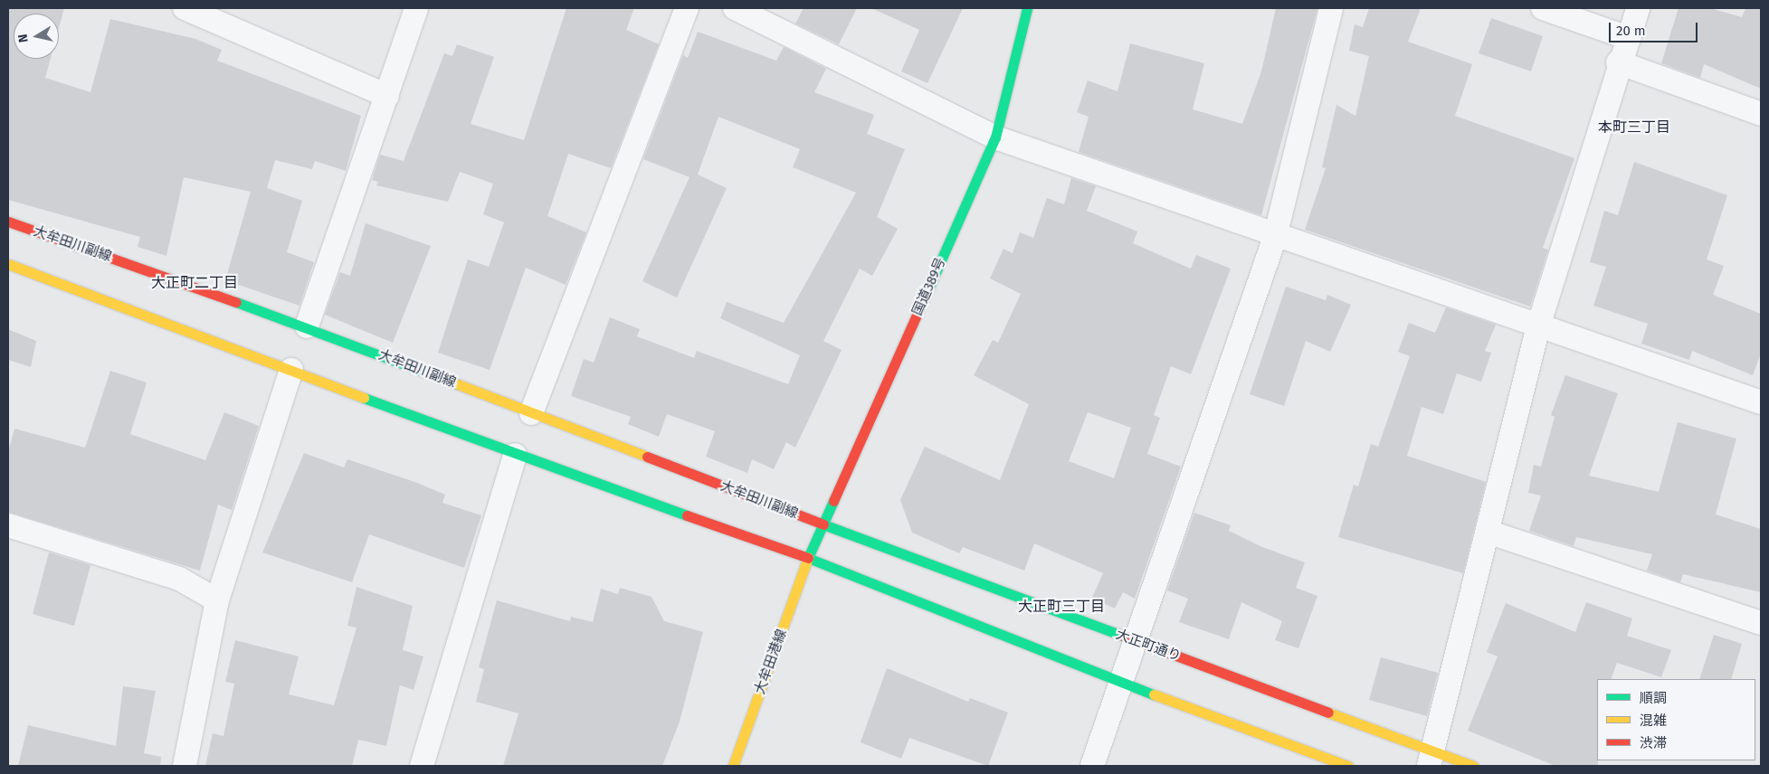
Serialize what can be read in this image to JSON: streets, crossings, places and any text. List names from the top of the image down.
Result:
{
  "streets": {
    "main road": [
      "大牟田川副線",
      "国道389号",
      "大正町通り",
      "大牟田港線"
    ]
  },
  "crossings": [
    ["大牟田川副線", "国道389号"],
    ["大牟田川副線", "大正町通り"],
    ["国道389号", "大正町通り"],
    ["国道389号", "大牟田港線"]
  ],
  "districts": ["本町三丁目", "大正町二丁目", "大正町三丁目"],
  "legend": ["順調", "混雑", "渋滞"],
  "scale_bar": "20 m",
  "north": "left"
}
